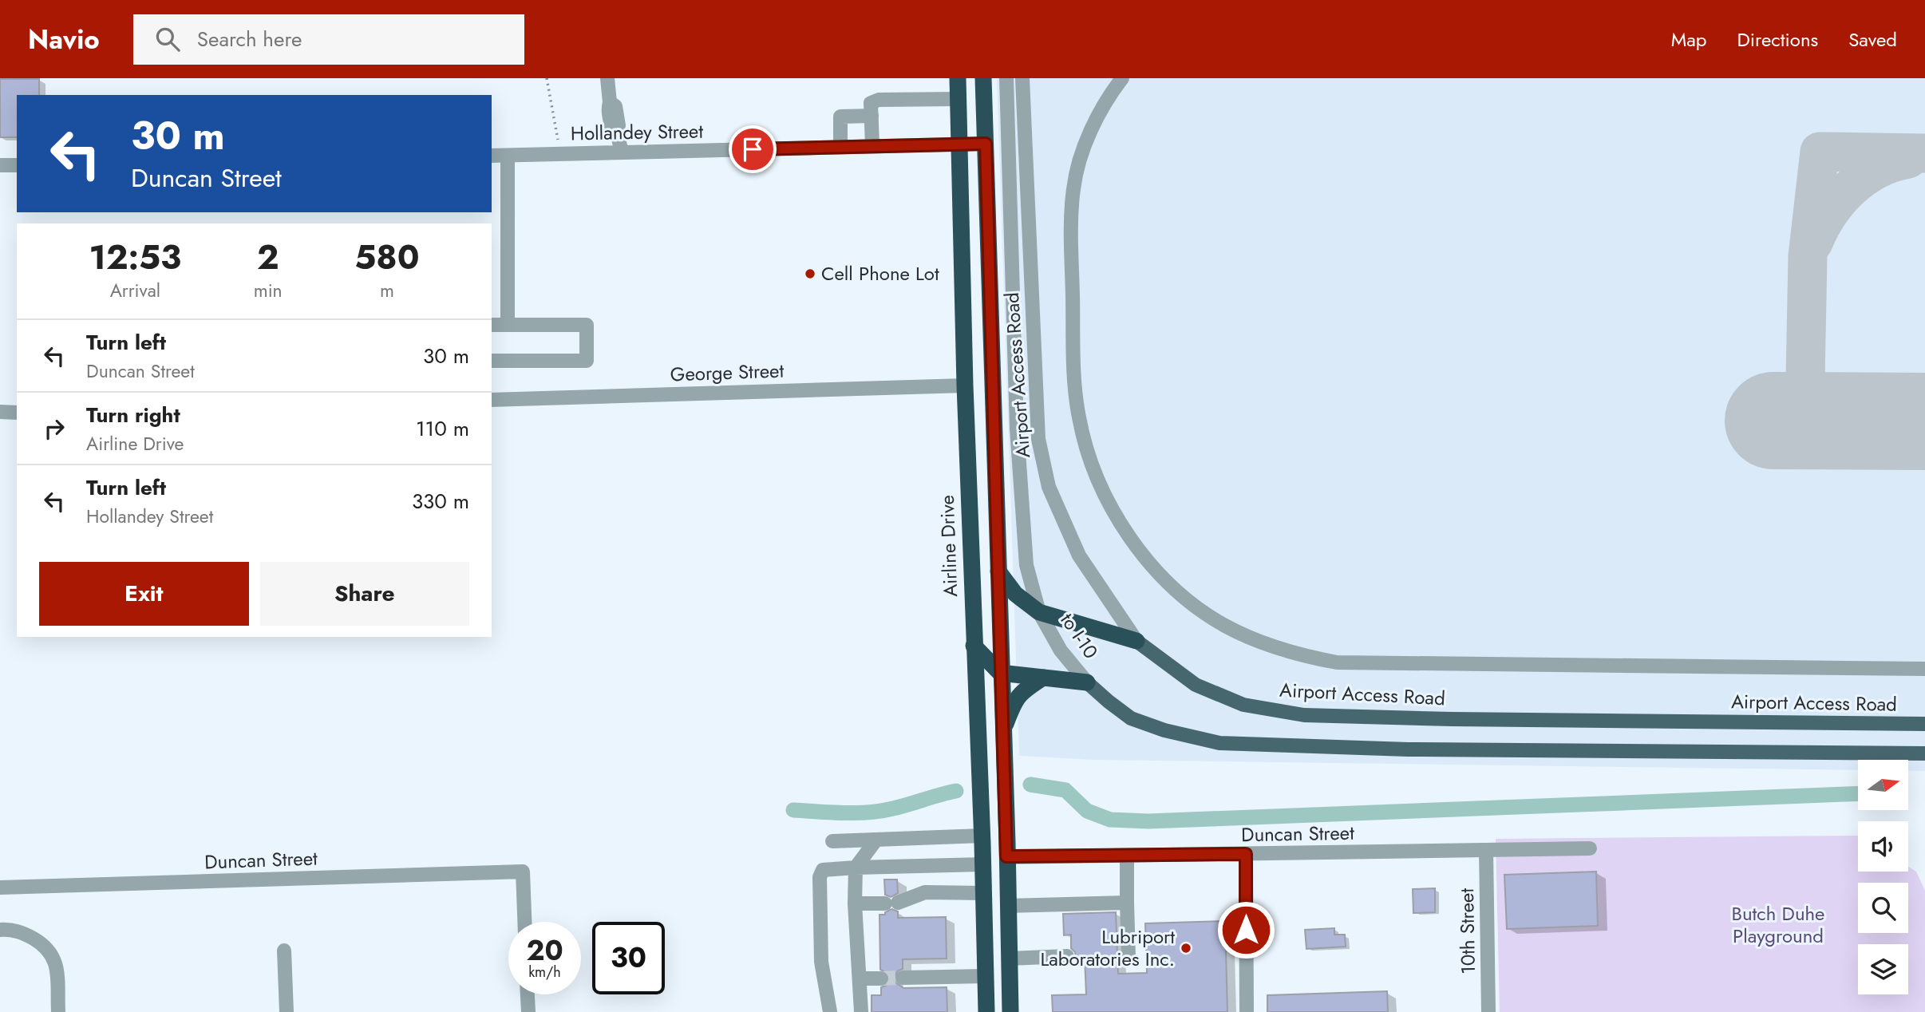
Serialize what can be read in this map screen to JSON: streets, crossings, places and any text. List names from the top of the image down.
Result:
{
  "streets": {
    "highway": ["Airline Drive"],
    "main road": ["Airport Access Road"],
    "street": [
      "Hollandey Street",
      "George Street",
      "to I-10",
      "Duncan Street",
      "10th Street"
    ]
  },
  "crossings": [
    ["Hollandey Street", "Airline Drive"],
    ["George Street", "Airline Drive"],
    ["Airport Access Road", "to I-10"],
    ["Duncan Street", "10th Street"]
  ],
  "parks": ["Butch Duhe Playground"],
  "places": ["Cell Phone Lot", "Lubriport Laboratories Inc."],
  "north": "right",
  "page": {
    "header": "Navio",
    "search": "Search here",
    "nav": ["Map", "Directions", "Saved"],
    "turn": ["30 m", "Duncan Street"],
    "eta": [
      "12:53",
      "Arrival",
      "2",
      "min",
      "580",
      "m"
    ],
    "list": [
      {
        "name": "Turn left",
        "note": "Duncan Street",
        "value": "30 m"
      },
      {
        "name": "Turn right",
        "note": "Airline Drive",
        "value": "110 m"
      },
      {
        "name": "Turn left",
        "note": "Hollandey Street",
        "value": "330 m"
      }
    ],
    "buttons": ["Exit", "Share"],
    "speed": "20 km/h",
    "limit": "30"
  }
}
